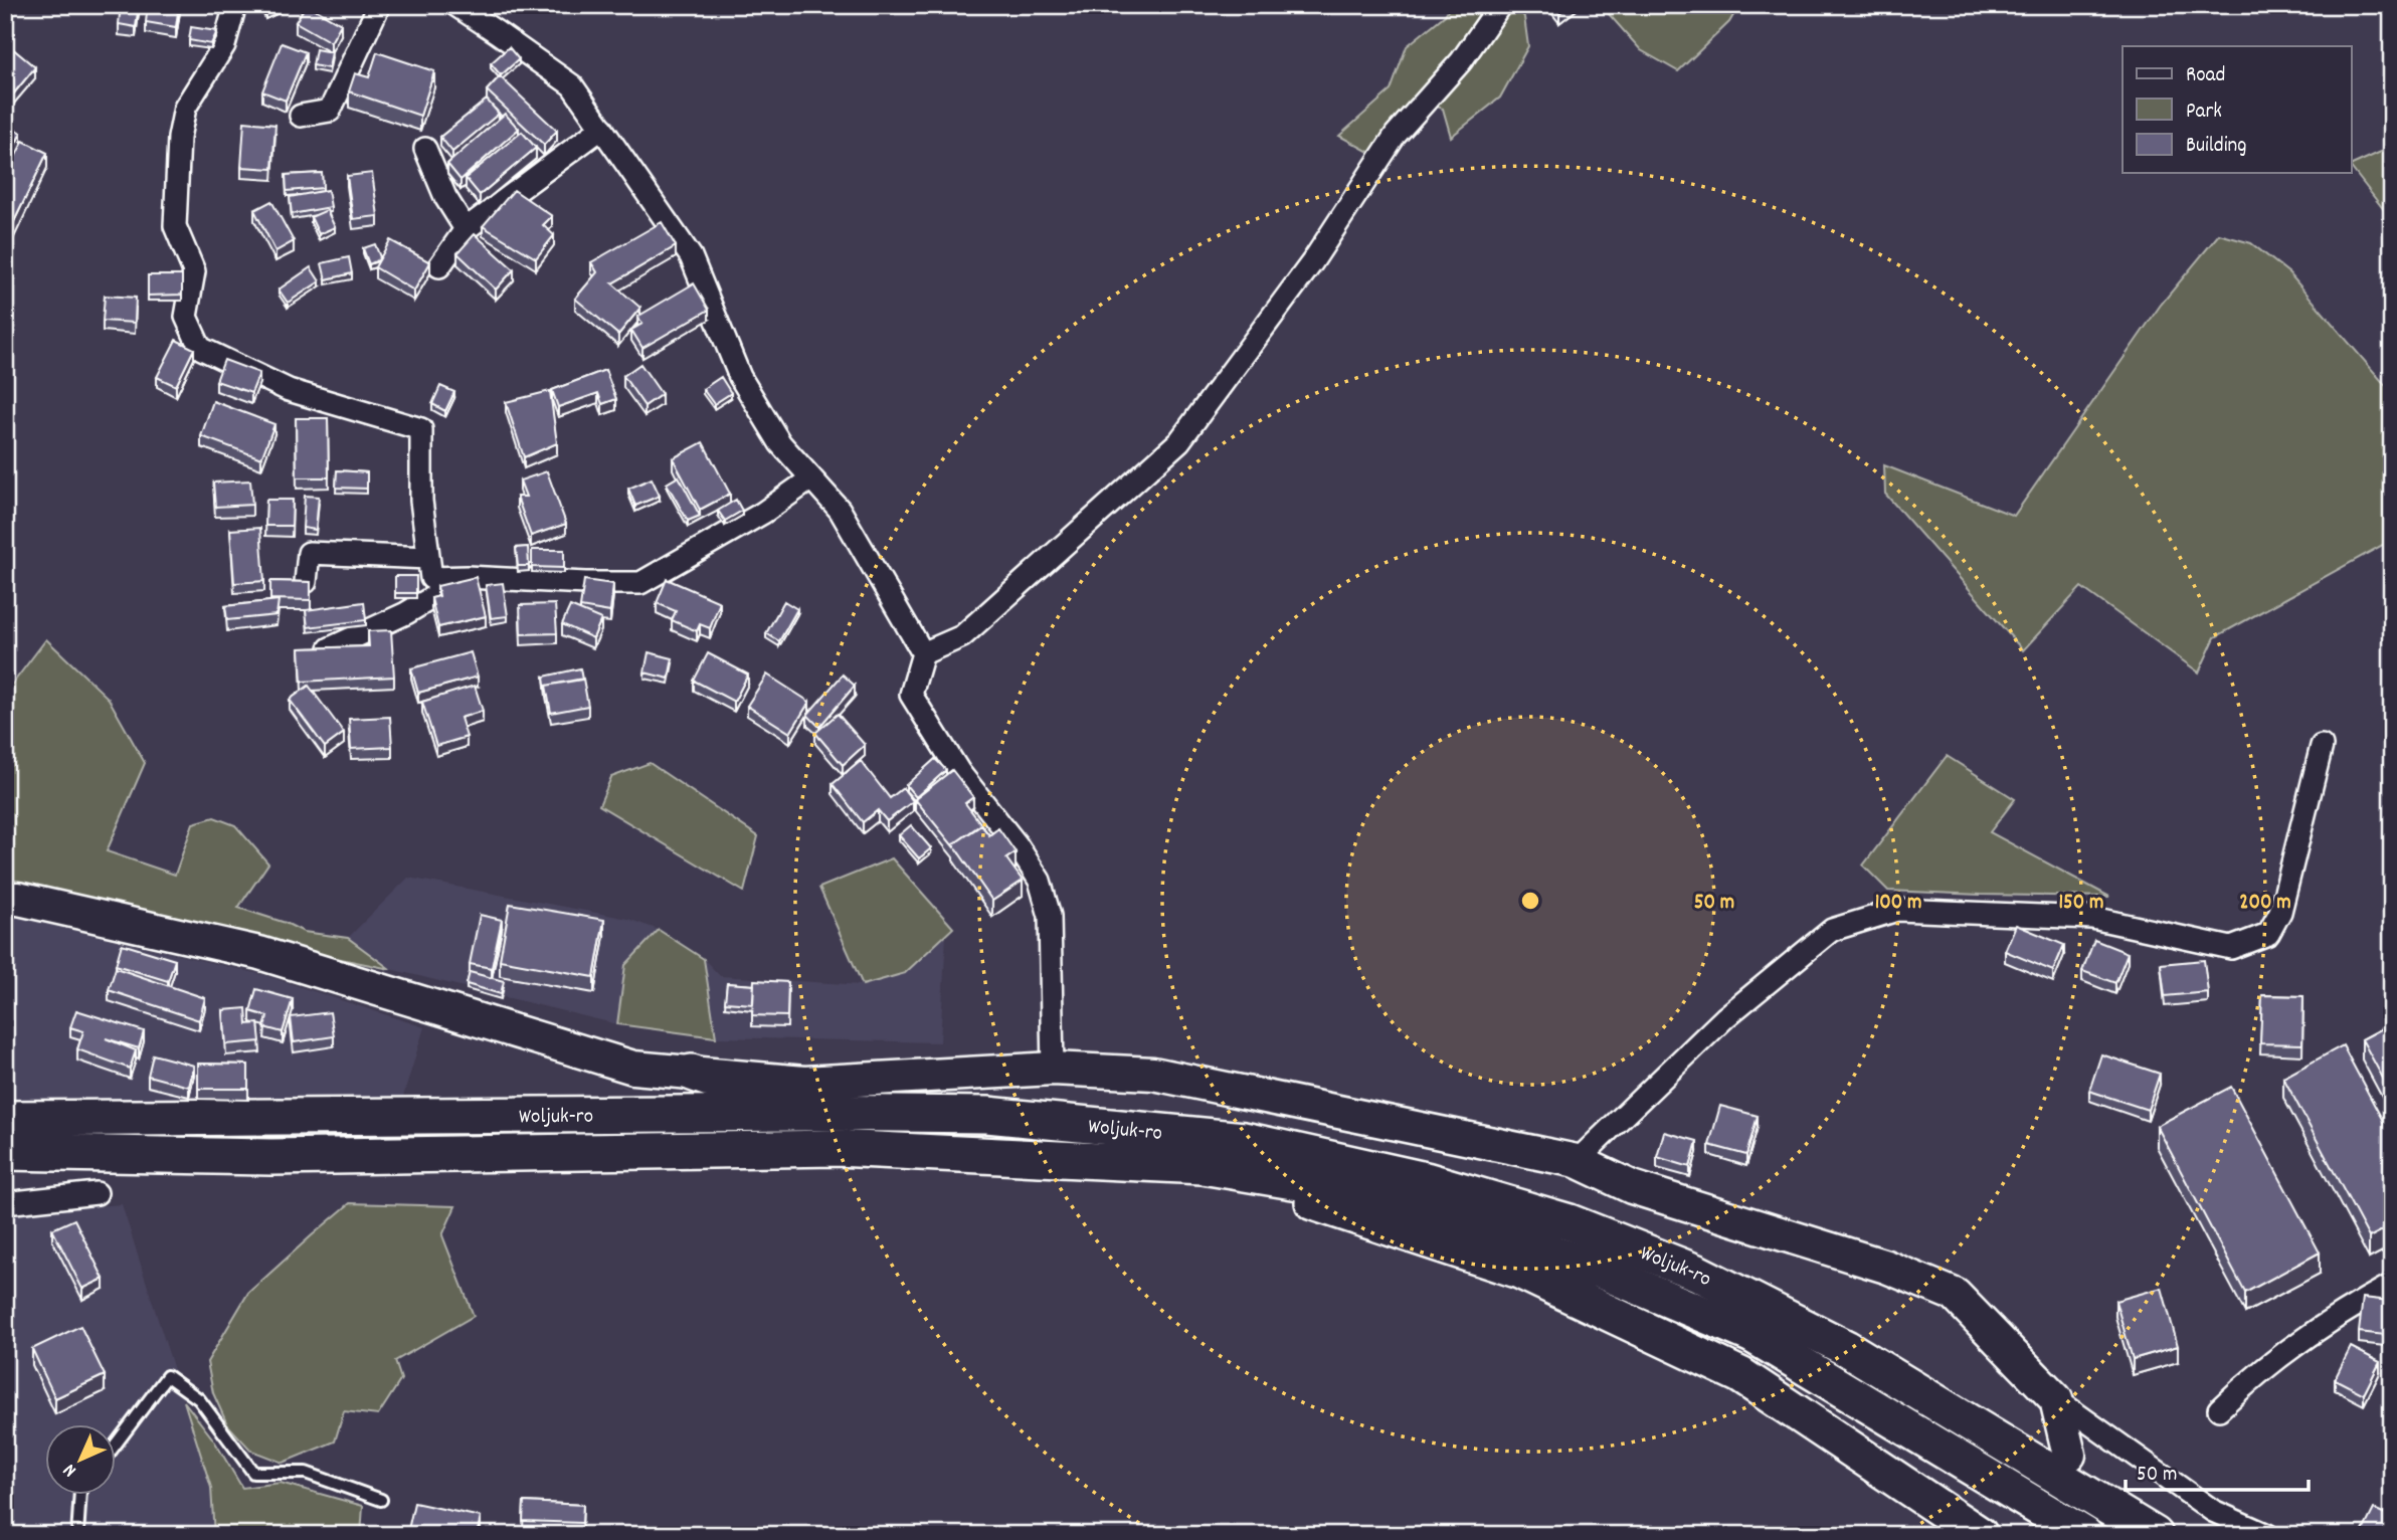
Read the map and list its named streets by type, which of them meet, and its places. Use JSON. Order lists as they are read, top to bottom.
{
  "streets": {
    "main road": ["Woljuk-ro"]
  },
  "legend": ["Road", "Park", "Building"],
  "scale_bar": "50 m",
  "north": "bottom left",
  "rings": [
    "50 m",
    "100 m",
    "150 m",
    "200 m"
  ]
}
